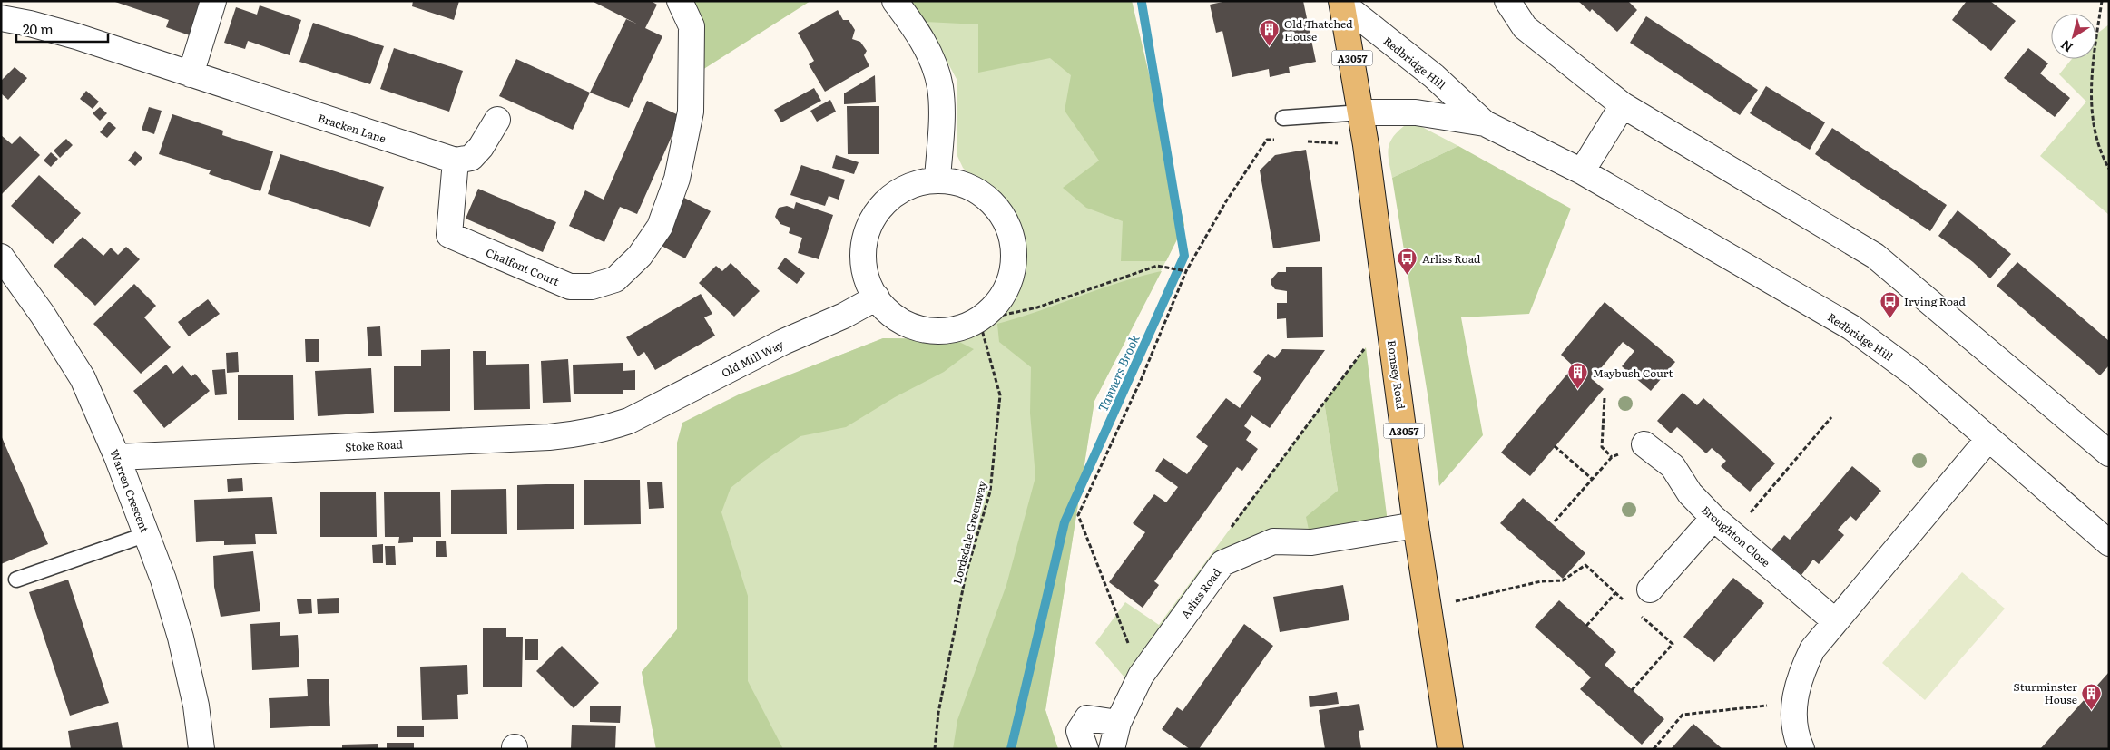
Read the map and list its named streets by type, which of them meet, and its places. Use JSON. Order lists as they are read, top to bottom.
{
  "streets": {
    "main road": ["A3057", "Romsey Road"],
    "street": [
      "Redbridge Hill",
      "Bracken Lane",
      "Chalfont Court",
      "Old Mill Way",
      "Stoke Road",
      "Warren Crescent",
      "Broughton Close",
      "Arliss Road"
    ],
    "path": ["Lordsdale Greenway"]
  },
  "crossings": [
    ["Redbridge Hill", "Romsey Road"],
    ["Bracken Lane", "Chalfont Court"],
    ["Old Mill Way", "Stoke Road"],
    ["Old Mill Way", "Lordsdale Greenway"],
    ["Romsey Road", "Arliss Road"],
    ["Stoke Road", "Warren Crescent"]
  ],
  "water": ["Tanners Brook"],
  "places": {
    "building": ["Old Thatched House", "Maybush Court", "Sturminster House"],
    "bus stop": ["Arliss Road", "Irving Road"]
  },
  "scale_bar": "20 m",
  "north": "bottom left"
}
